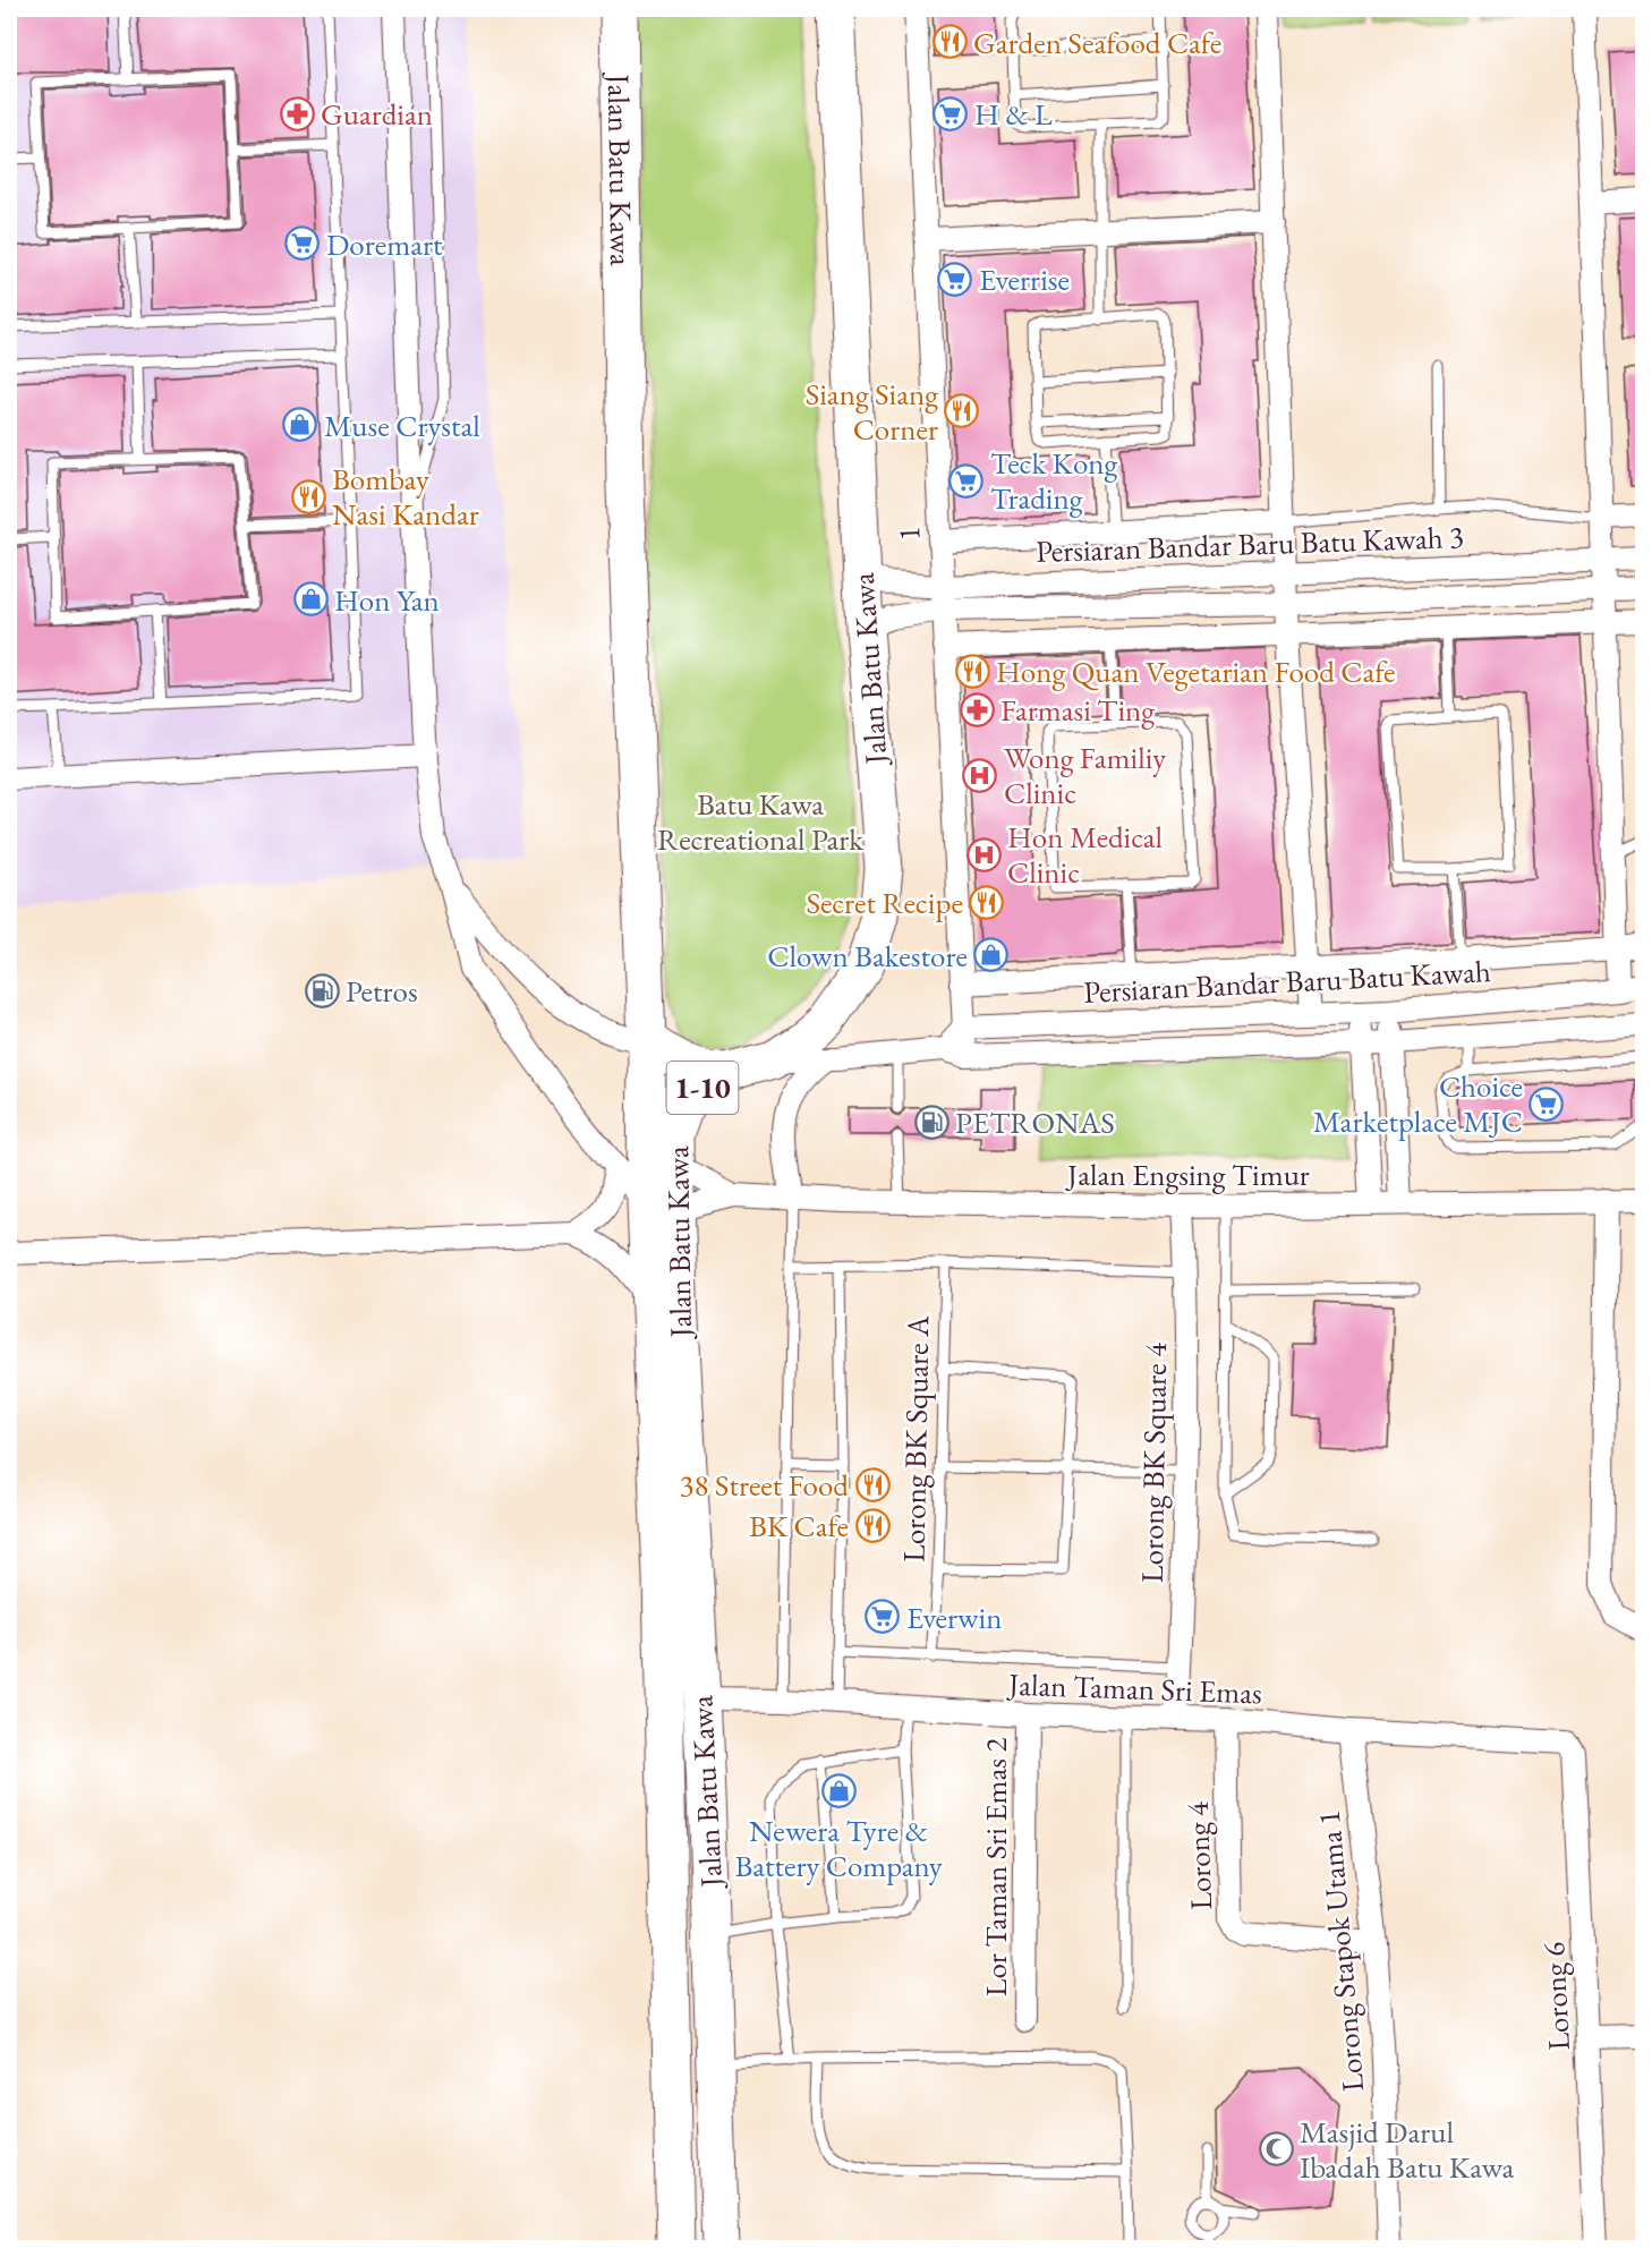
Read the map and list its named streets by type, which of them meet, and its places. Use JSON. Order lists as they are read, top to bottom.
{
  "streets": {
    "highway": ["Jalan Batu Kawa", "1-10"],
    "street": [
      "1",
      "Persiaran Bandar Baru Batu Kawah 3",
      "Persiaran Bandar Baru Batu Kawah",
      "Jalan Engsing Timur",
      "Lorong BK Square 4",
      "Jalan Taman Sri Emas",
      "Lorong 4",
      "Lor Taman Sri Emas 2",
      "Lorong Stapok Utama 1",
      "Lorong 6"
    ],
    "lane": ["Lorong BK Square A"]
  },
  "crossings": [
    ["Jalan Batu Kawa", "Persiaran Bandar Baru Batu Kawah 3"],
    ["Jalan Batu Kawa", "Persiaran Bandar Baru Batu Kawah"],
    ["Jalan Batu Kawa", "Jalan Engsing Timur"],
    ["Jalan Batu Kawa", "Jalan Taman Sri Emas"],
    ["1", "Persiaran Bandar Baru Batu Kawah 3"],
    ["1", "Persiaran Bandar Baru Batu Kawah"],
    ["Jalan Engsing Timur", "Lorong BK Square 4"],
    ["Lorong BK Square 4", "Jalan Taman Sri Emas"],
    ["Jalan Taman Sri Emas", "Lorong 4"],
    ["Jalan Taman Sri Emas", "Lor Taman Sri Emas 2"],
    ["Jalan Taman Sri Emas", "Lorong Stapok Utama 1"],
    ["Jalan Taman Sri Emas", "Lorong 6"],
    ["Lorong 4", "Lorong Stapok Utama 1"]
  ],
  "parks": ["Batu Kawa Recreational Park"],
  "places": {
    "restaurant": [
      "Garden Seafood Cafe",
      "Siang Siang Corner",
      "Bombay Nasi Kandar",
      "Hong Quan Vegetarian Food Cafe",
      "Secret Recipe",
      "38 Street Food",
      "BK Cafe"
    ],
    "pharmacy": ["Guardian", "Farmasi Ting"],
    "supermarket": [
      "H & L",
      "Doremart",
      "Everrise",
      "Teck Kong Trading",
      "Choice Marketplace MJC",
      "Everwin"
    ],
    "shop": [
      "Muse Crystal",
      "Hon Yan",
      "Clown Bakestore",
      "Newera Tyre & Battery Company"
    ],
    "hospital": ["Wong Familiy Clinic", "Hon Medical Clinic"],
    "fuel station": ["Petros", "PETRONAS"],
    "mosque": ["Masjid Darul Ibadah Batu Kawa"]
  }
}
